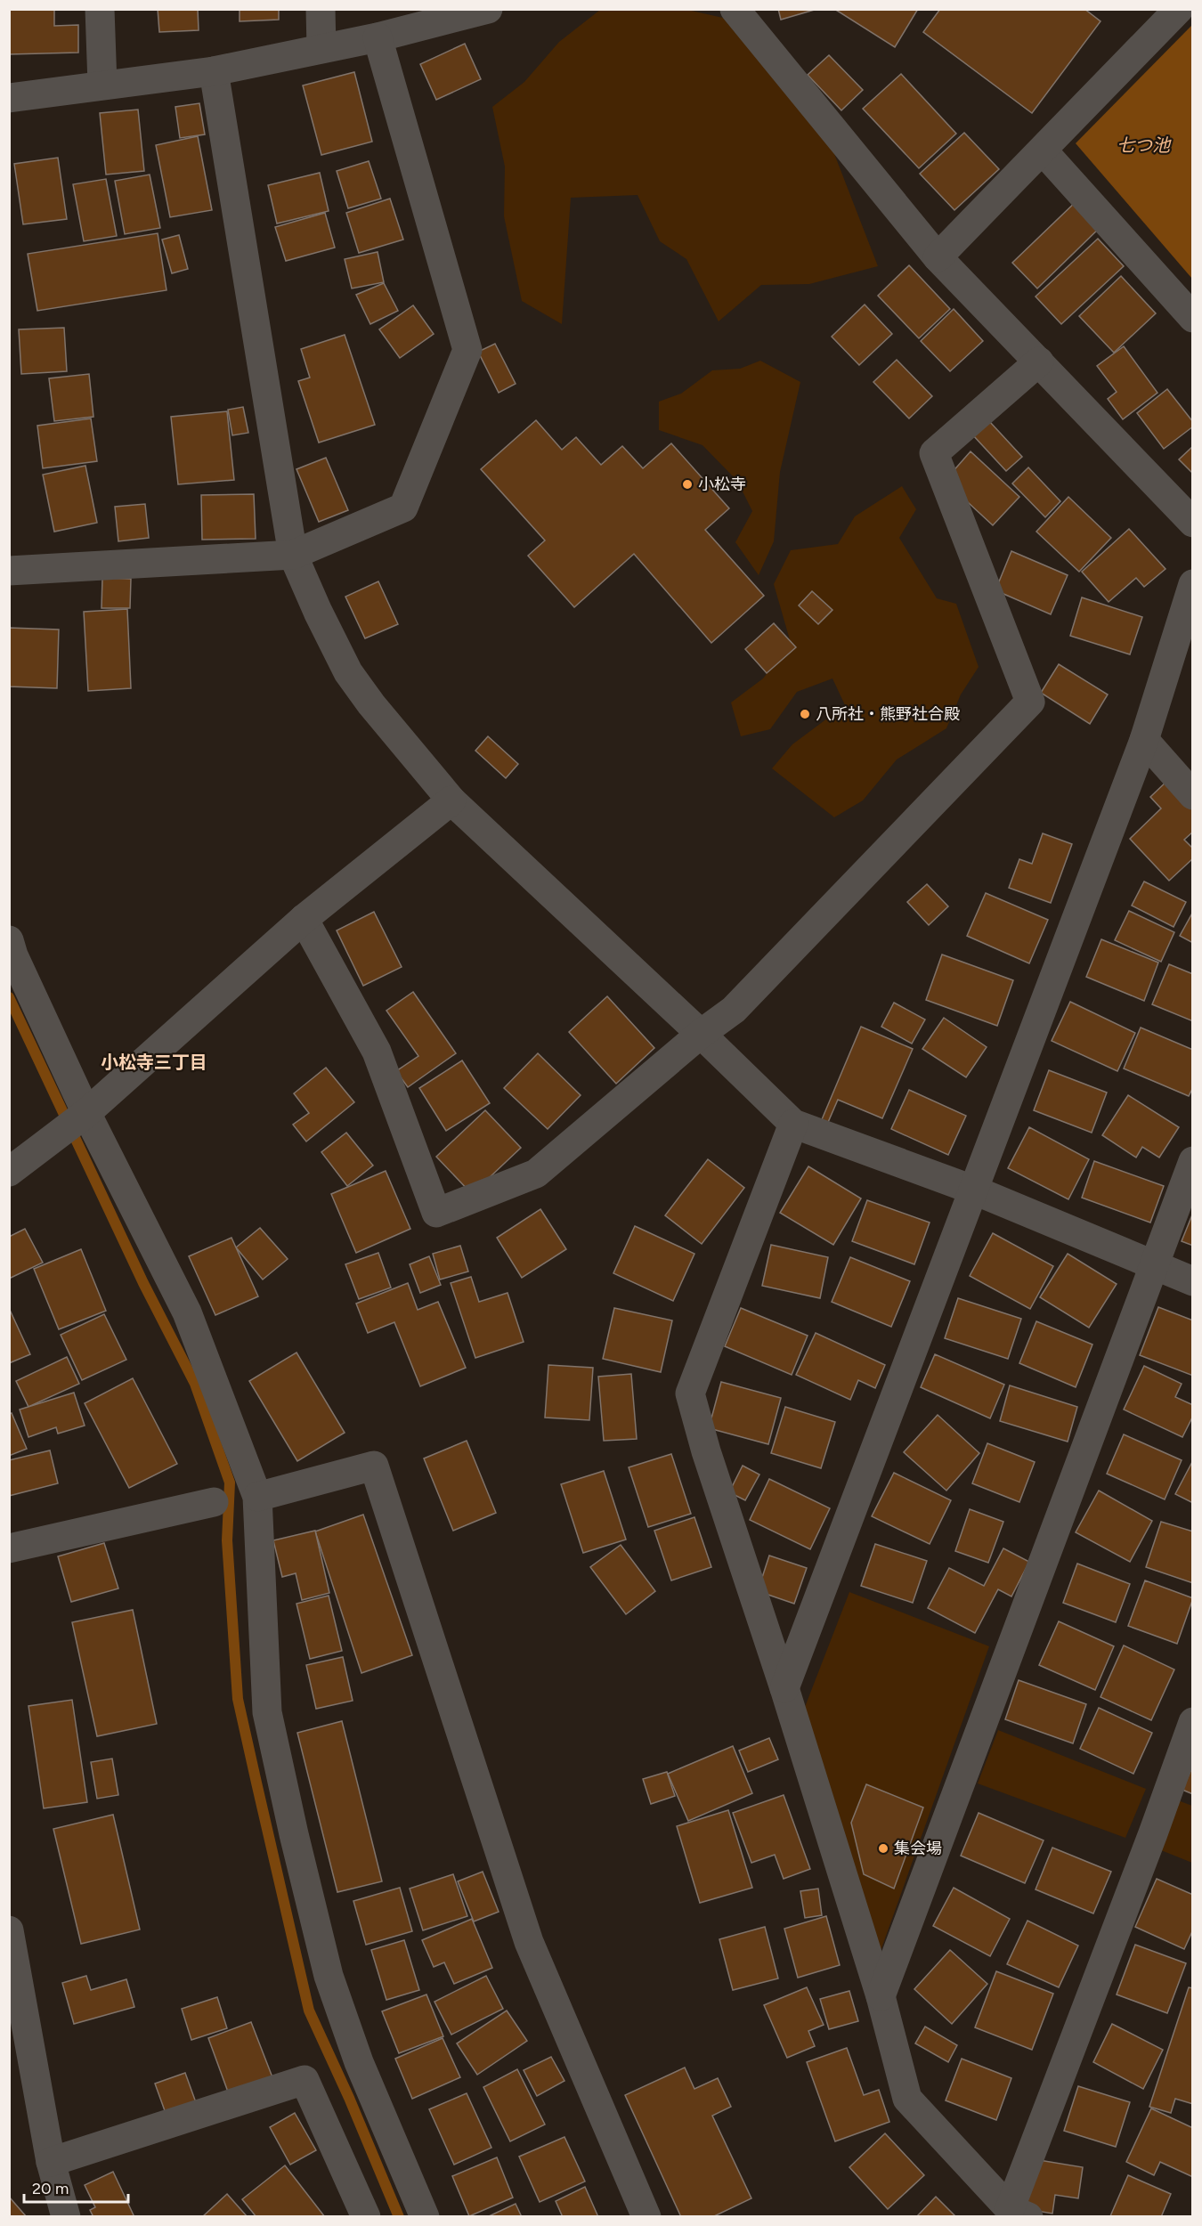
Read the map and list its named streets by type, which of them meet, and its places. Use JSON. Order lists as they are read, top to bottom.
{
  "districts": ["小松寺三丁目"],
  "water": ["七つ池"],
  "places": ["小松寺", "八所社・熊野社合殿", "集会場"],
  "scale_bar": "20 m"
}
